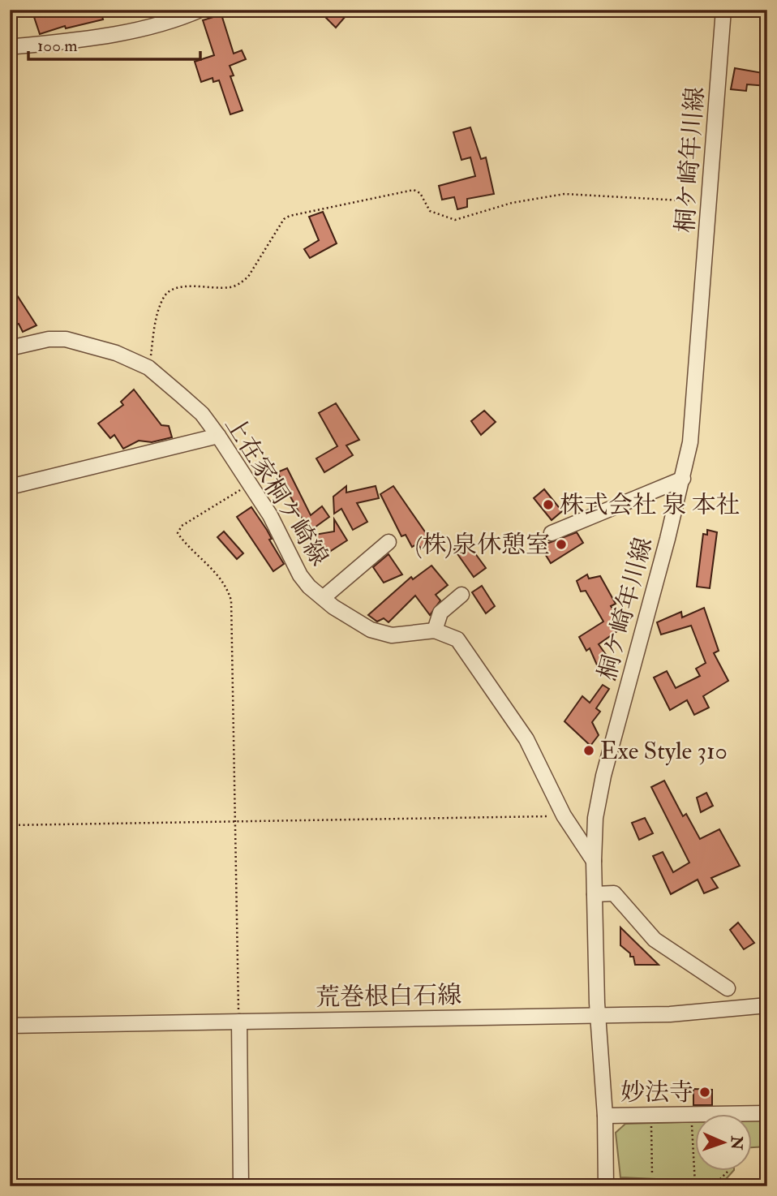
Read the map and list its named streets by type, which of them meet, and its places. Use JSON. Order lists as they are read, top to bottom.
{
  "streets": {
    "street": ["桐ケ崎年川線", "上在家桐ケ崎線", "荒巻根白石線"]
  },
  "crossings": [
    ["桐ケ崎年川線", "荒巻根白石線"]
  ],
  "places": [
    "株式会社 泉 本社",
    "(株)泉休憩室",
    "Exe Style 310",
    "妙法寺"
  ],
  "scale_bar": "100 m",
  "north": "right"
}
